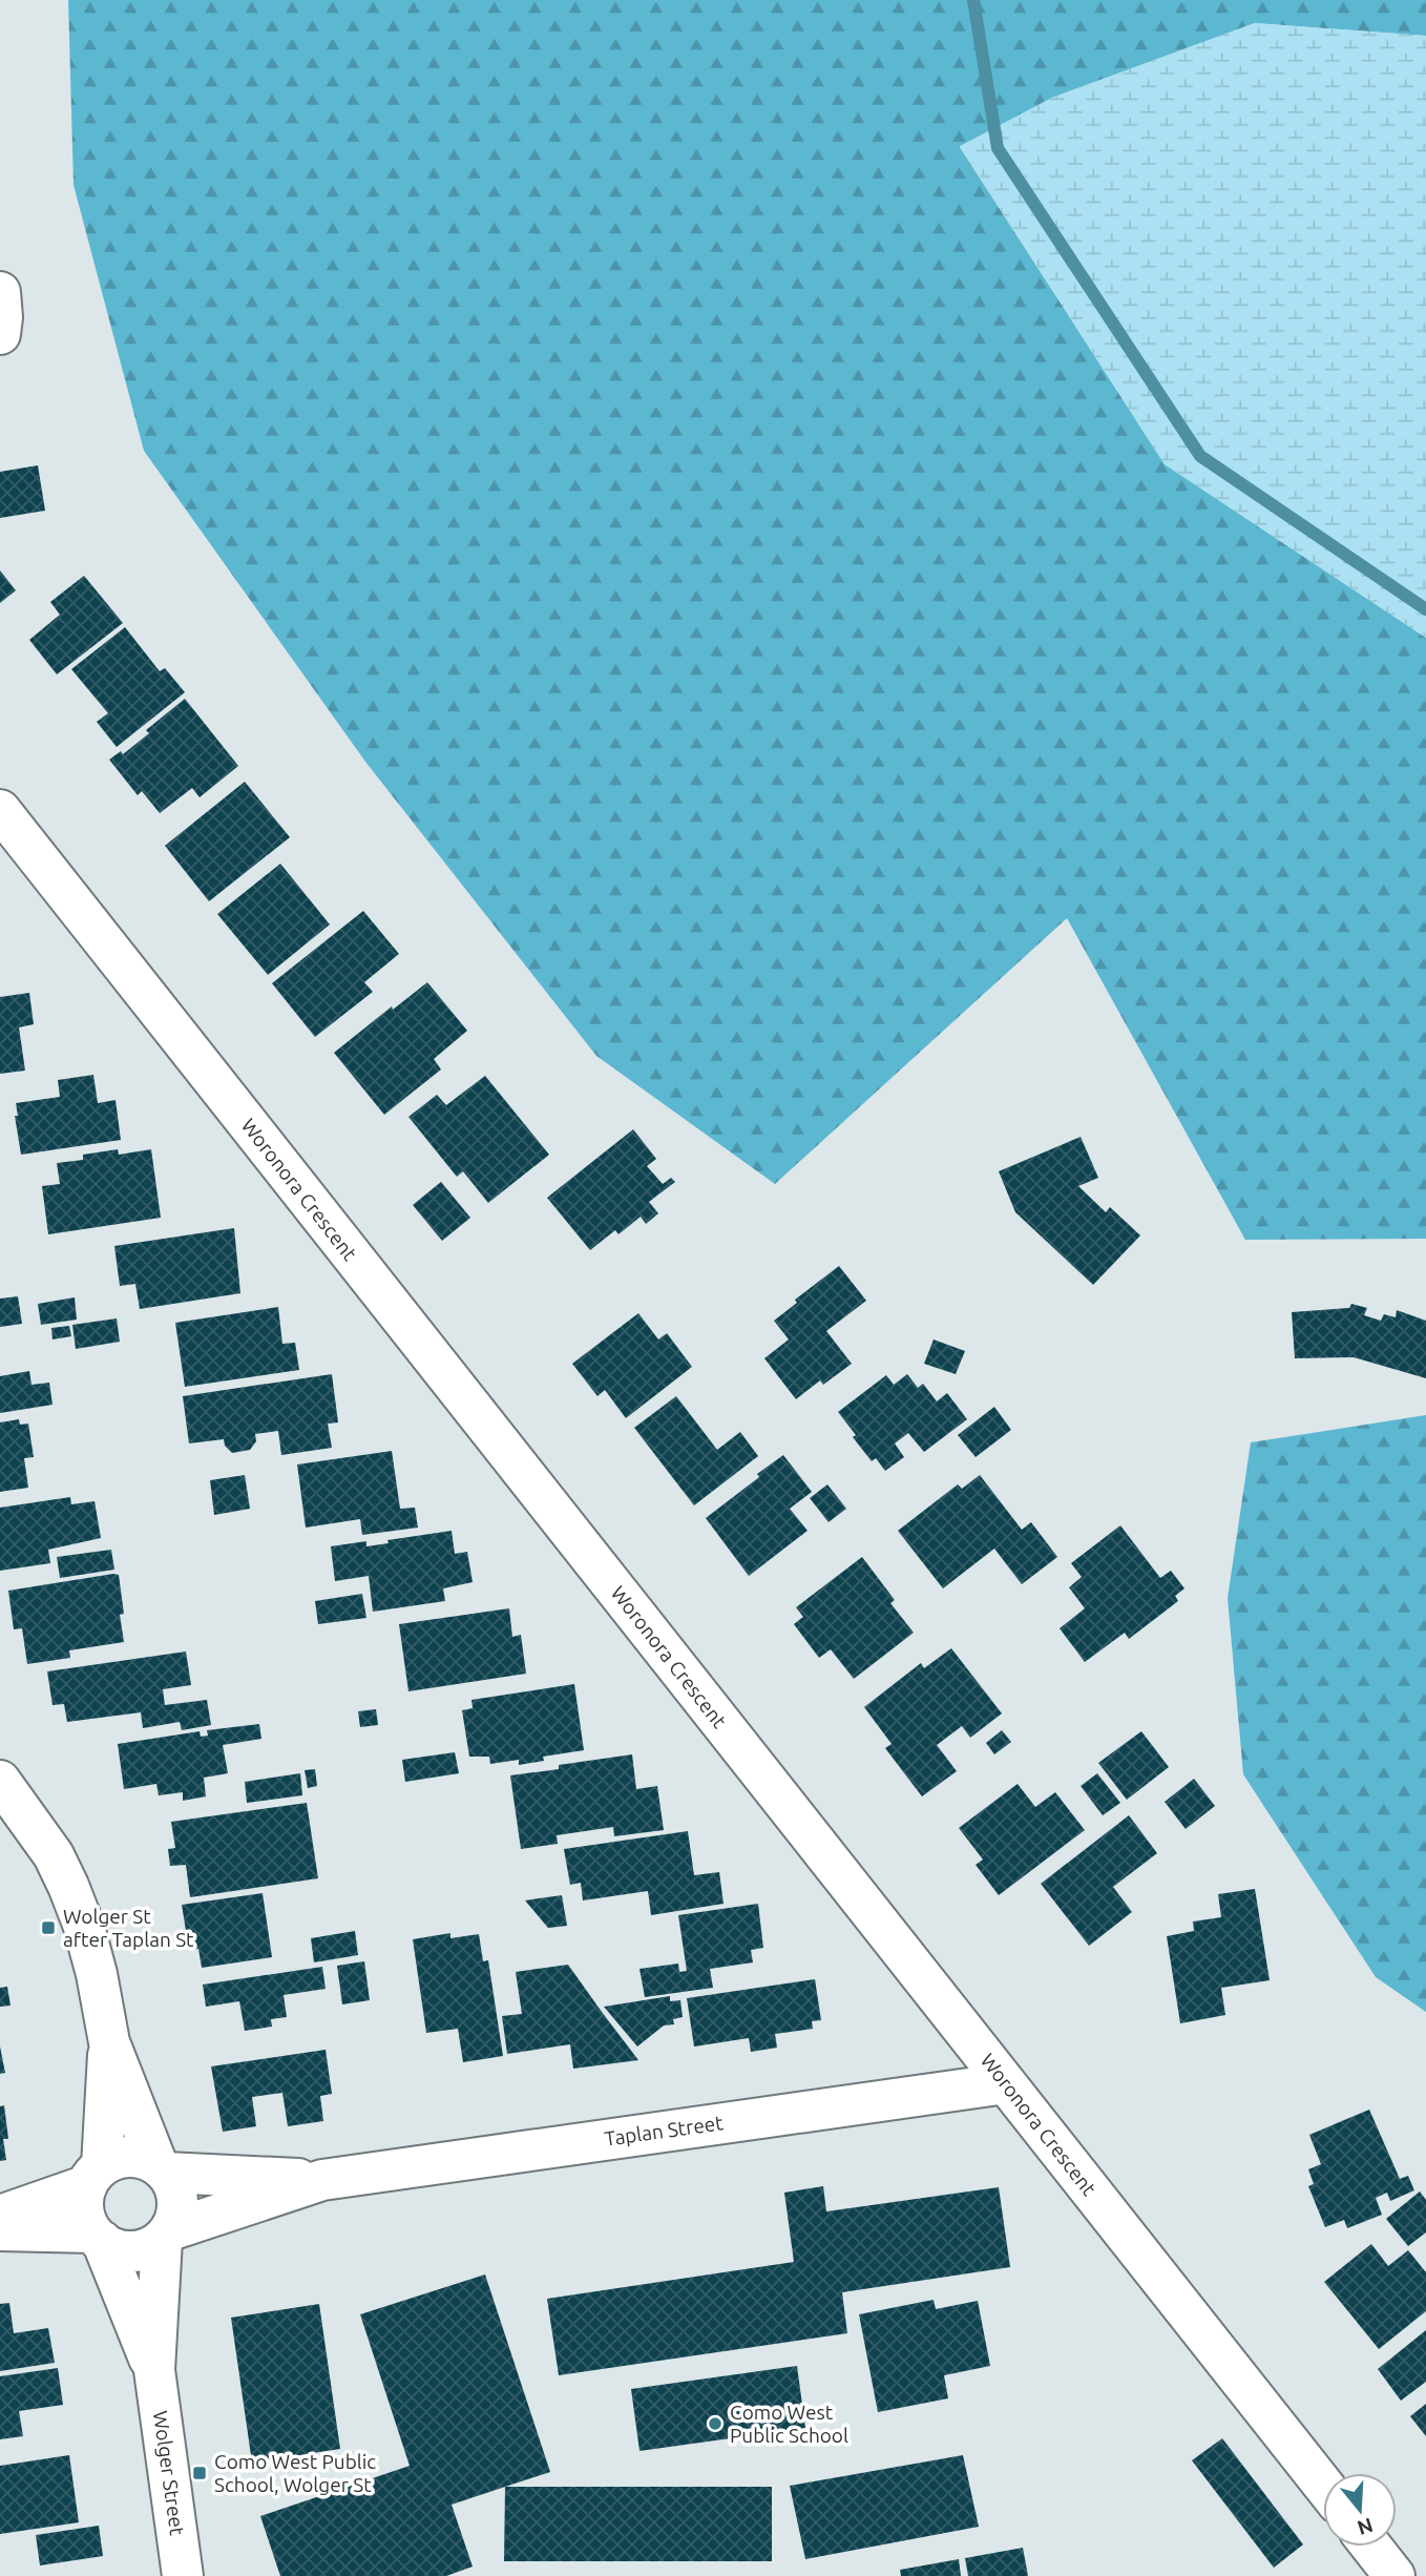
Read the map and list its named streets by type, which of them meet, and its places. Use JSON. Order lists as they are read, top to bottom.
{
  "streets": {
    "street": ["Woronora Crescent", "Taplan Street", "Wolger Street"]
  },
  "crossings": [
    ["Woronora Crescent", "Taplan Street"],
    ["Taplan Street", "Wolger Street"]
  ],
  "places": {
    "transit": ["Wolger St after Taplan St", "Como West Public School, Wolger St"],
    "other": ["Como West Public School"]
  },
  "north": "bottom"
}
